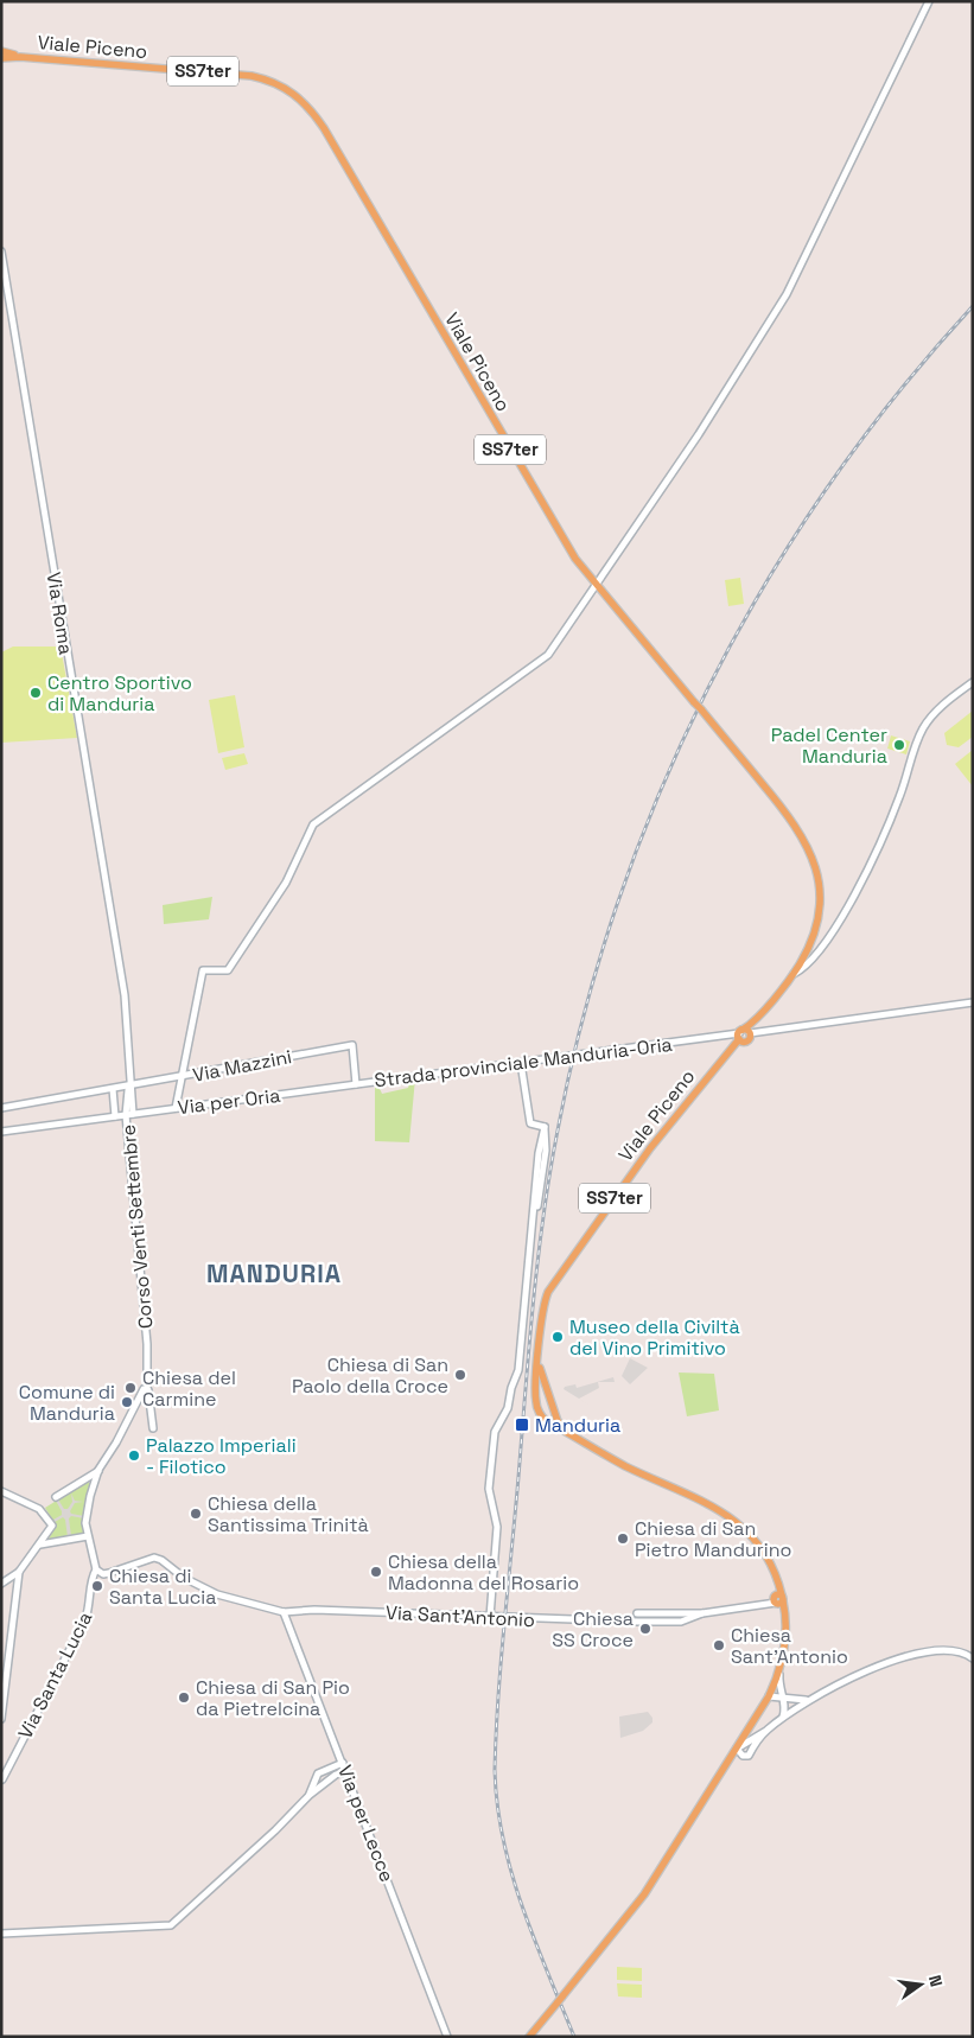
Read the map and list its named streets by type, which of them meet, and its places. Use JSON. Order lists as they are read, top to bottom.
{
  "streets": {
    "main road": ["Viale Piceno", "SS7ter"],
    "street": [
      "Via Roma",
      "Strada provinciale Manduria-Oria",
      "Via Mazzini",
      "Via per Oria",
      "Corso Venti Settembre",
      "Via Sant'Antonio",
      "Via Santa Lucia",
      "Via per Lecce"
    ]
  },
  "crossings": [
    ["Viale Piceno", "SS7ter"],
    ["Viale Piceno", "Strada provinciale Manduria-Oria"],
    ["Via Roma", "Via Mazzini"],
    ["Via Roma", "Via per Oria"],
    ["Via Roma", "Corso Venti Settembre"],
    ["Strada provinciale Manduria-Oria", "Via Mazzini"],
    ["Strada provinciale Manduria-Oria", "Via per Oria"],
    ["Via per Oria", "Corso Venti Settembre"],
    ["Via Sant'Antonio", "Via Santa Lucia"],
    ["Via Sant'Antonio", "Via per Lecce"]
  ],
  "districts": ["MANDURIA"],
  "places": {
    "other": [
      "Centro Sportivo di Manduria",
      "Padel Center Manduria",
      "Museo della Civiltà del Vino Primitivo",
      "Chiesa di San Paolo della Croce",
      "Chiesa del Carmine",
      "Comune di Manduria",
      "Palazzo Imperiali - Filotico",
      "Chiesa della Santissima Trinità",
      "Chiesa di San Pietro Mandurino",
      "Chiesa della Madonna del Rosario",
      "Chiesa di Santa Lucia",
      "Chiesa SS Croce",
      "Chiesa Sant'Antonio",
      "Chiesa di San Pio da Pietrelcina"
    ],
    "transit": ["Manduria"]
  },
  "north": "right"
}
